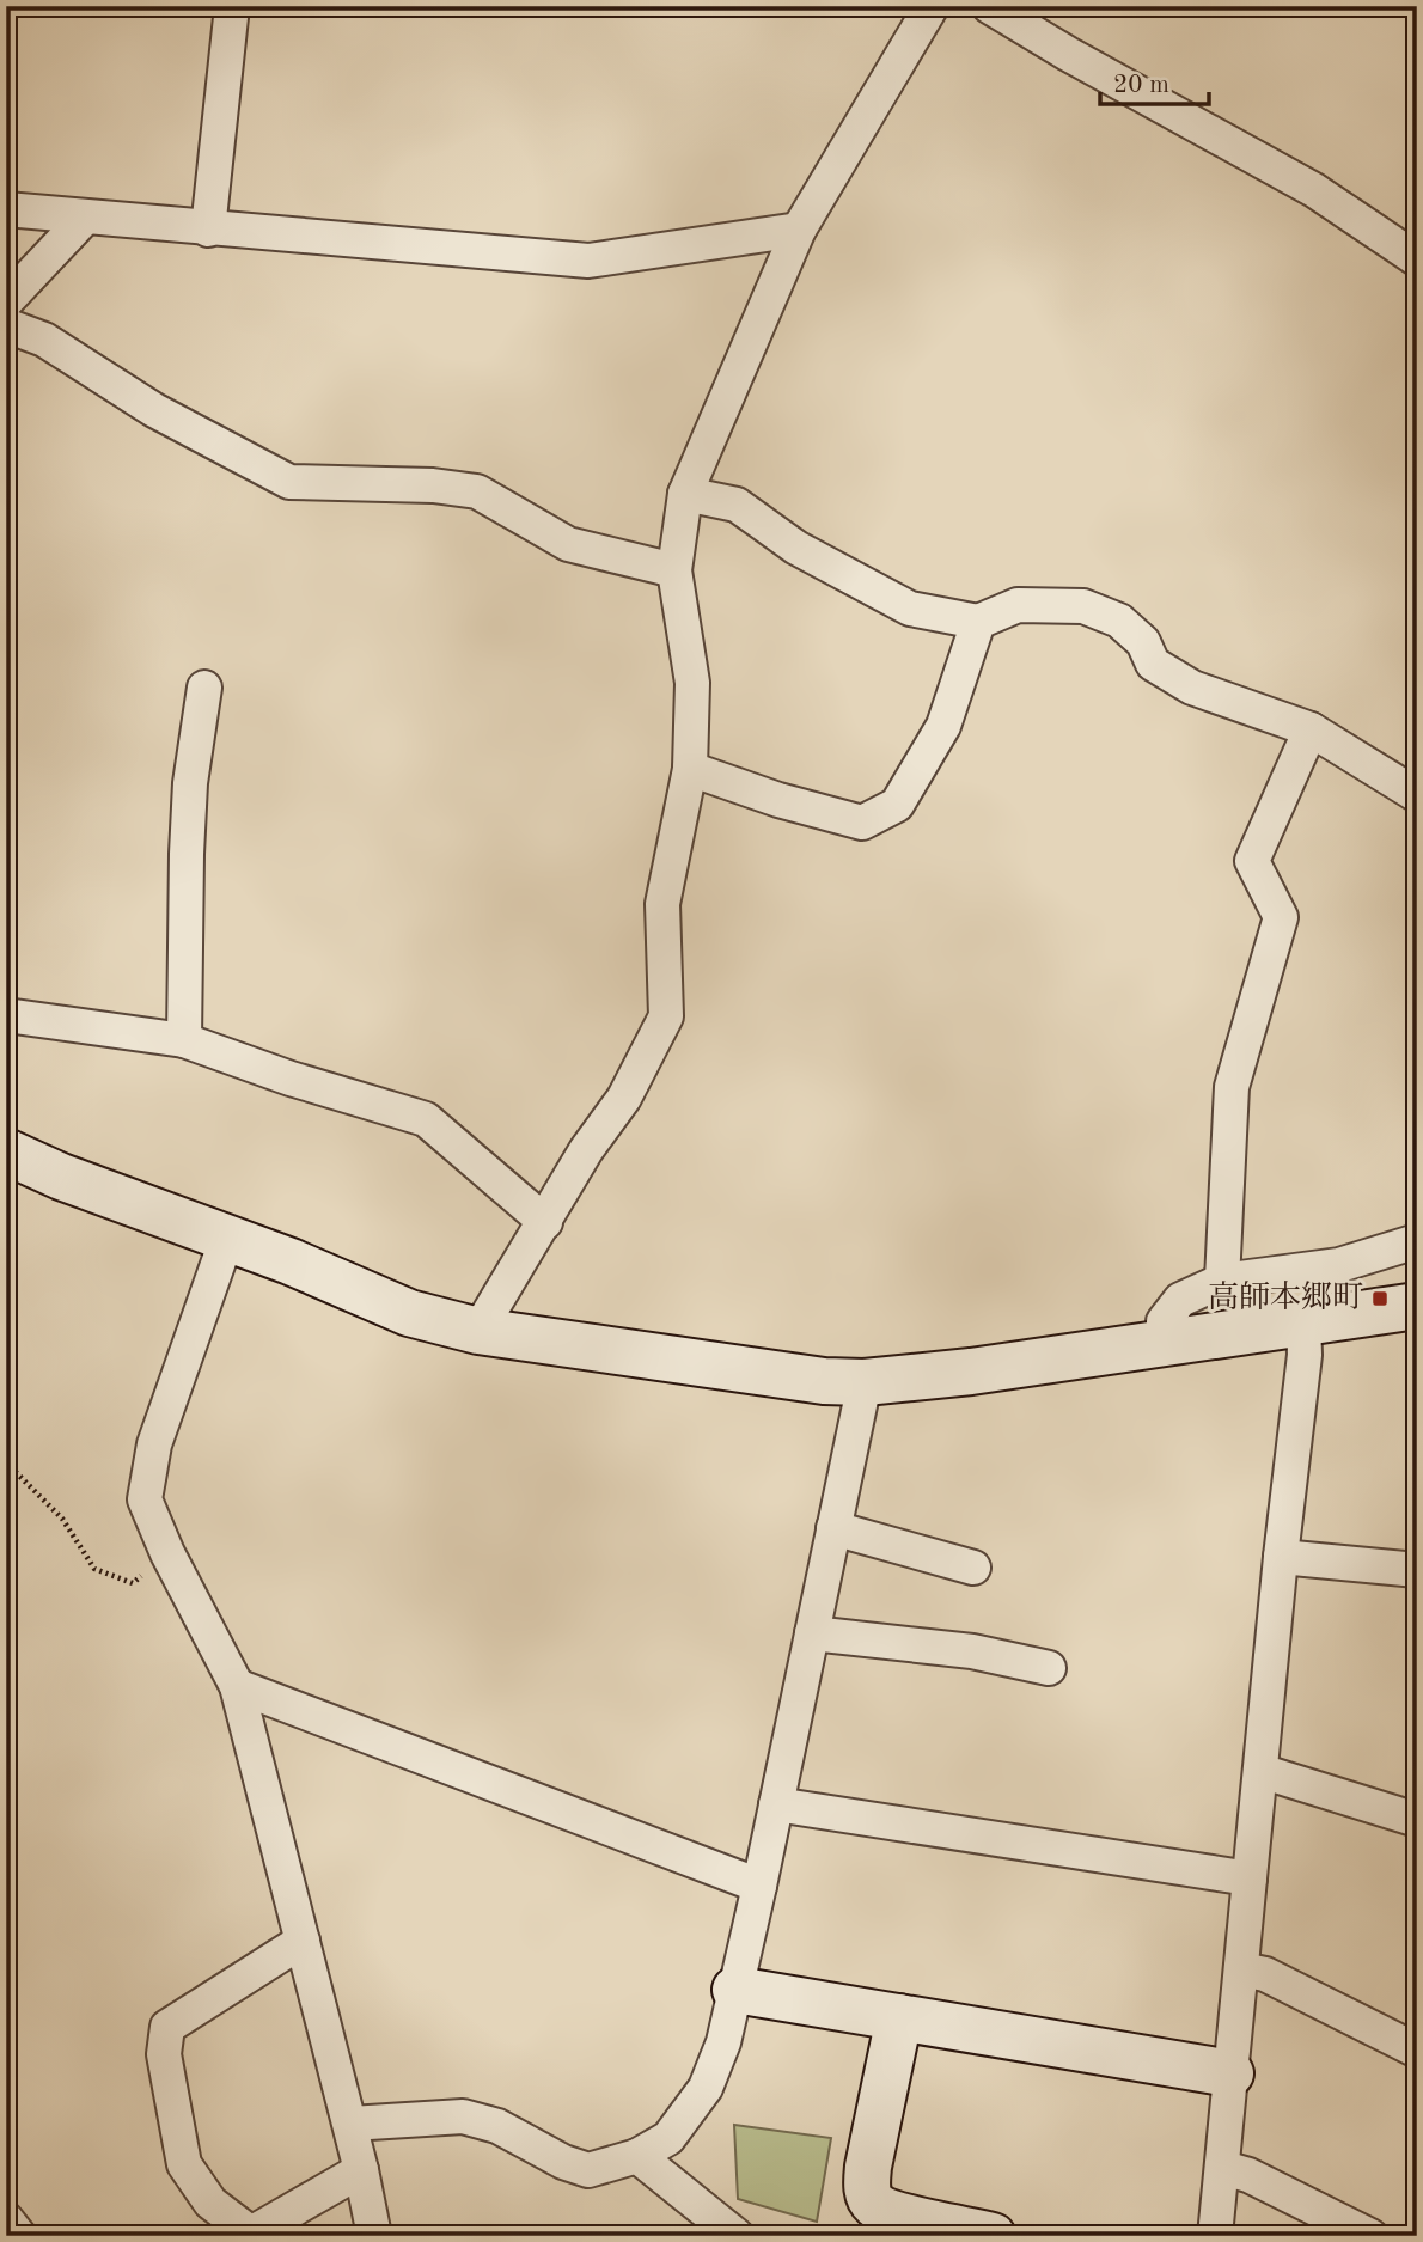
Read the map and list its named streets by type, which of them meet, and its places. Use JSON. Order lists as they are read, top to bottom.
{
  "places": {
    "transit": ["高師本郷町"]
  },
  "scale_bar": "20 m"
}
